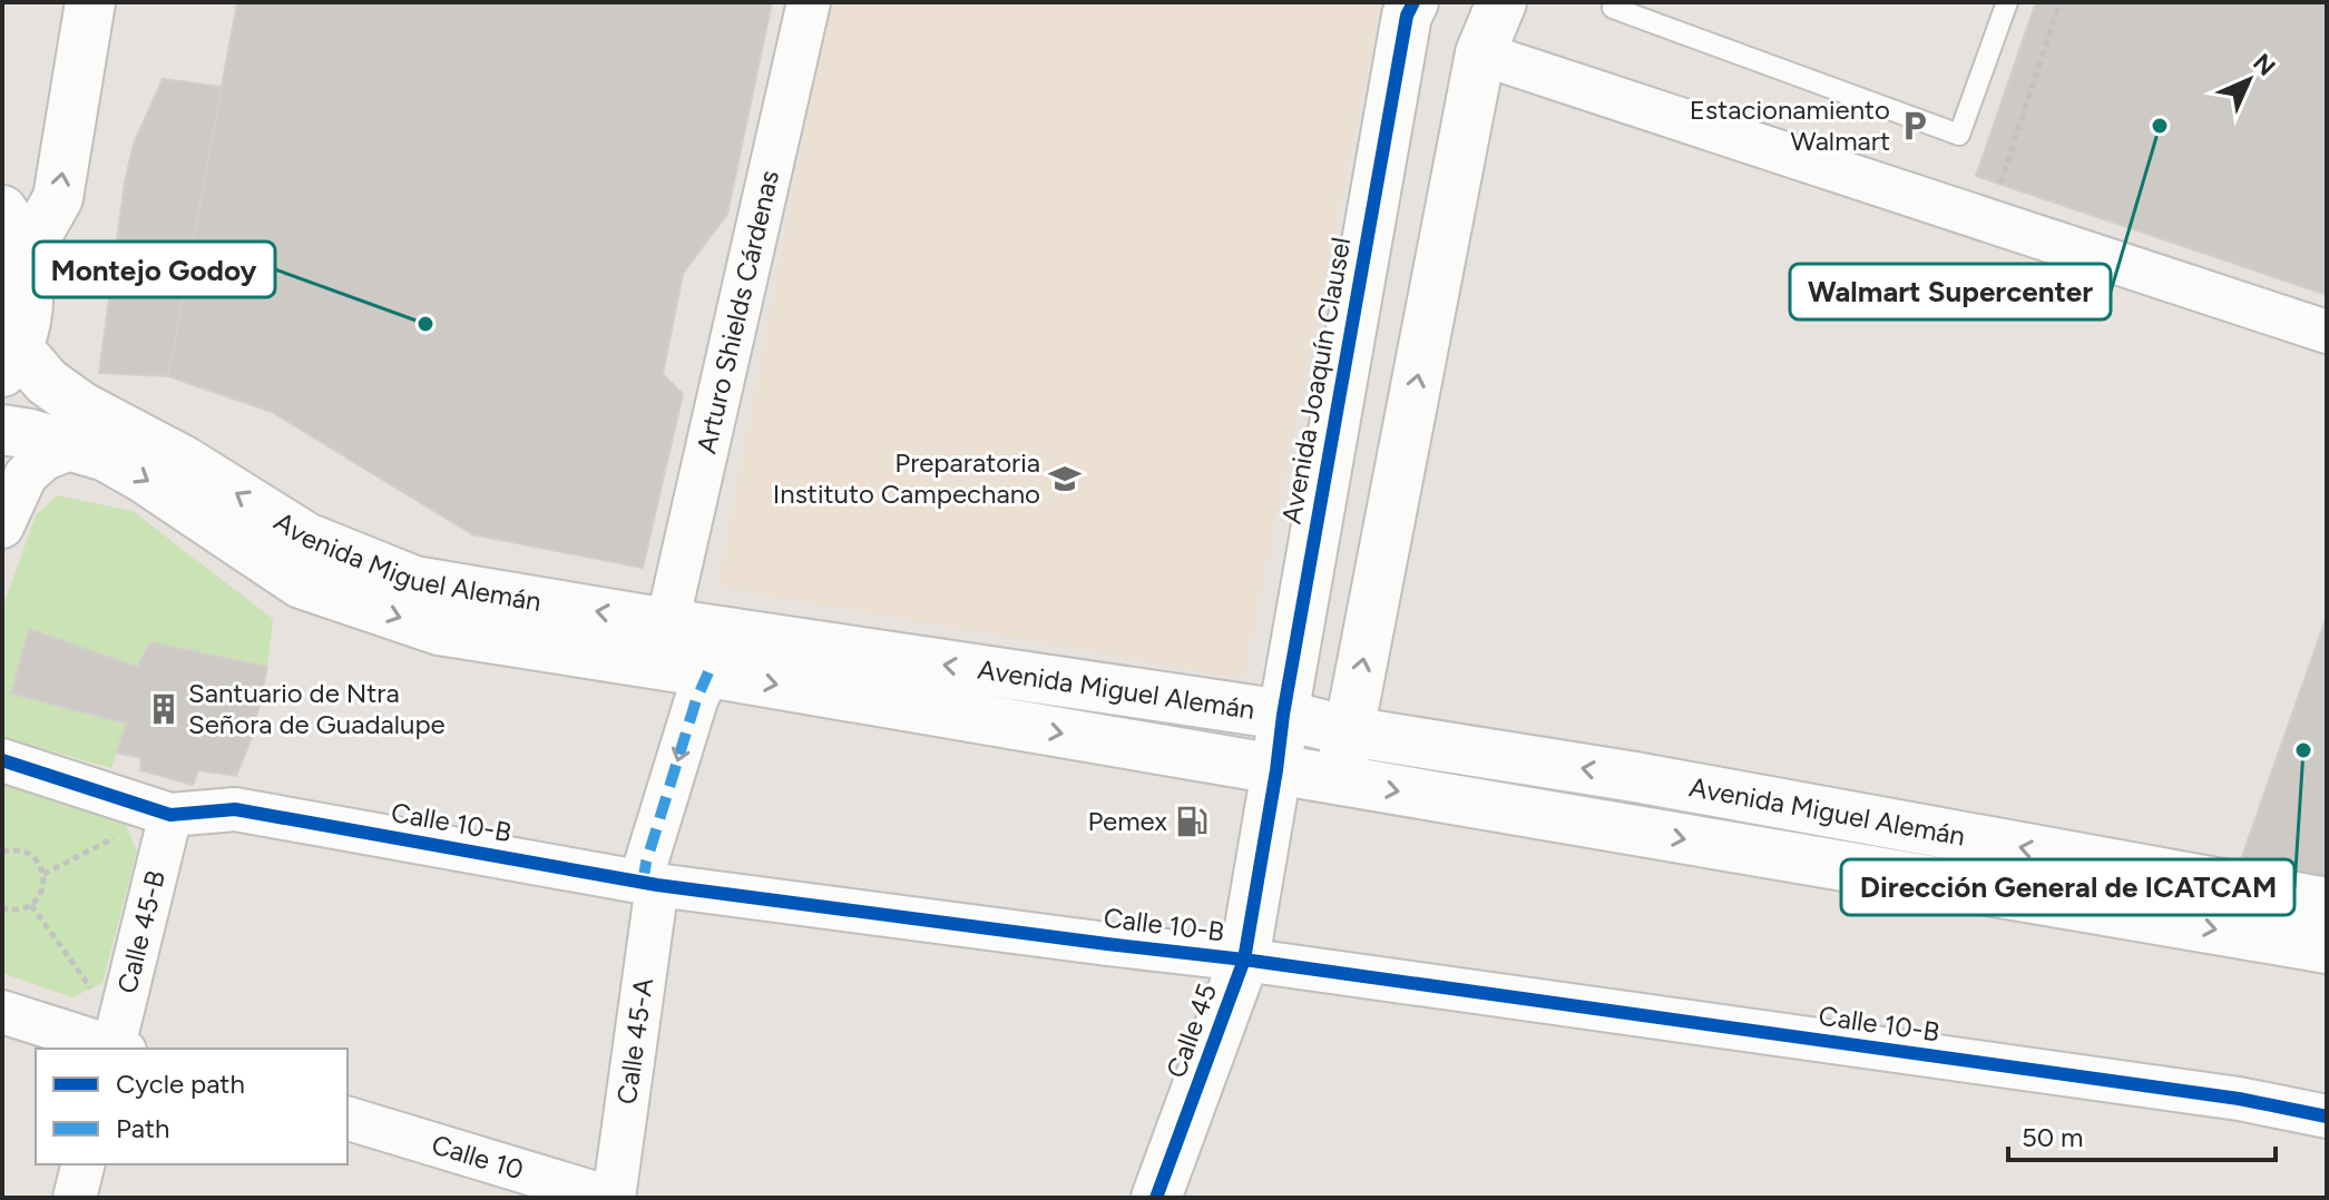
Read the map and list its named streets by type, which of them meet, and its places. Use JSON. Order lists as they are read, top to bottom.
{
  "streets": {
    "main road": ["Avenida Joaquín Clausel", "Avenida Miguel Alemán", "Calle 45"],
    "street": [
      "Arturo Shields Cárdenas",
      "Calle 10-B",
      "Calle 45-B",
      "Calle 45-A",
      "Calle 10"
    ]
  },
  "crossings": [
    ["Arturo Shields Cárdenas", "Avenida Miguel Alemán"],
    ["Arturo Shields Cárdenas", "Calle 10-B"],
    ["Arturo Shields Cárdenas", "Calle 45-A"],
    ["Avenida Joaquín Clausel", "Avenida Miguel Alemán"],
    ["Avenida Joaquín Clausel", "Calle 45"],
    ["Avenida Miguel Alemán", "Calle 45"],
    ["Calle 10-B", "Calle 45-B"],
    ["Calle 10-B", "Calle 45"],
    ["Calle 10-B", "Calle 45-A"],
    ["Calle 45-A", "Calle 10"]
  ],
  "places": {
    "parking": ["Estacionamiento Walmart"],
    "other": ["Walmart Supercenter", "Montejo Godoy", "Dirección General de ICATCAM"],
    "school or university": ["Preparatoria Instituto Campechano"],
    "building": ["Santuario de Ntra Señora de Guadalupe"],
    "fuel station": ["Pemex"]
  },
  "legend": ["Cycle path", "Path"],
  "scale_bar": "50 m",
  "north": "top right"
}
